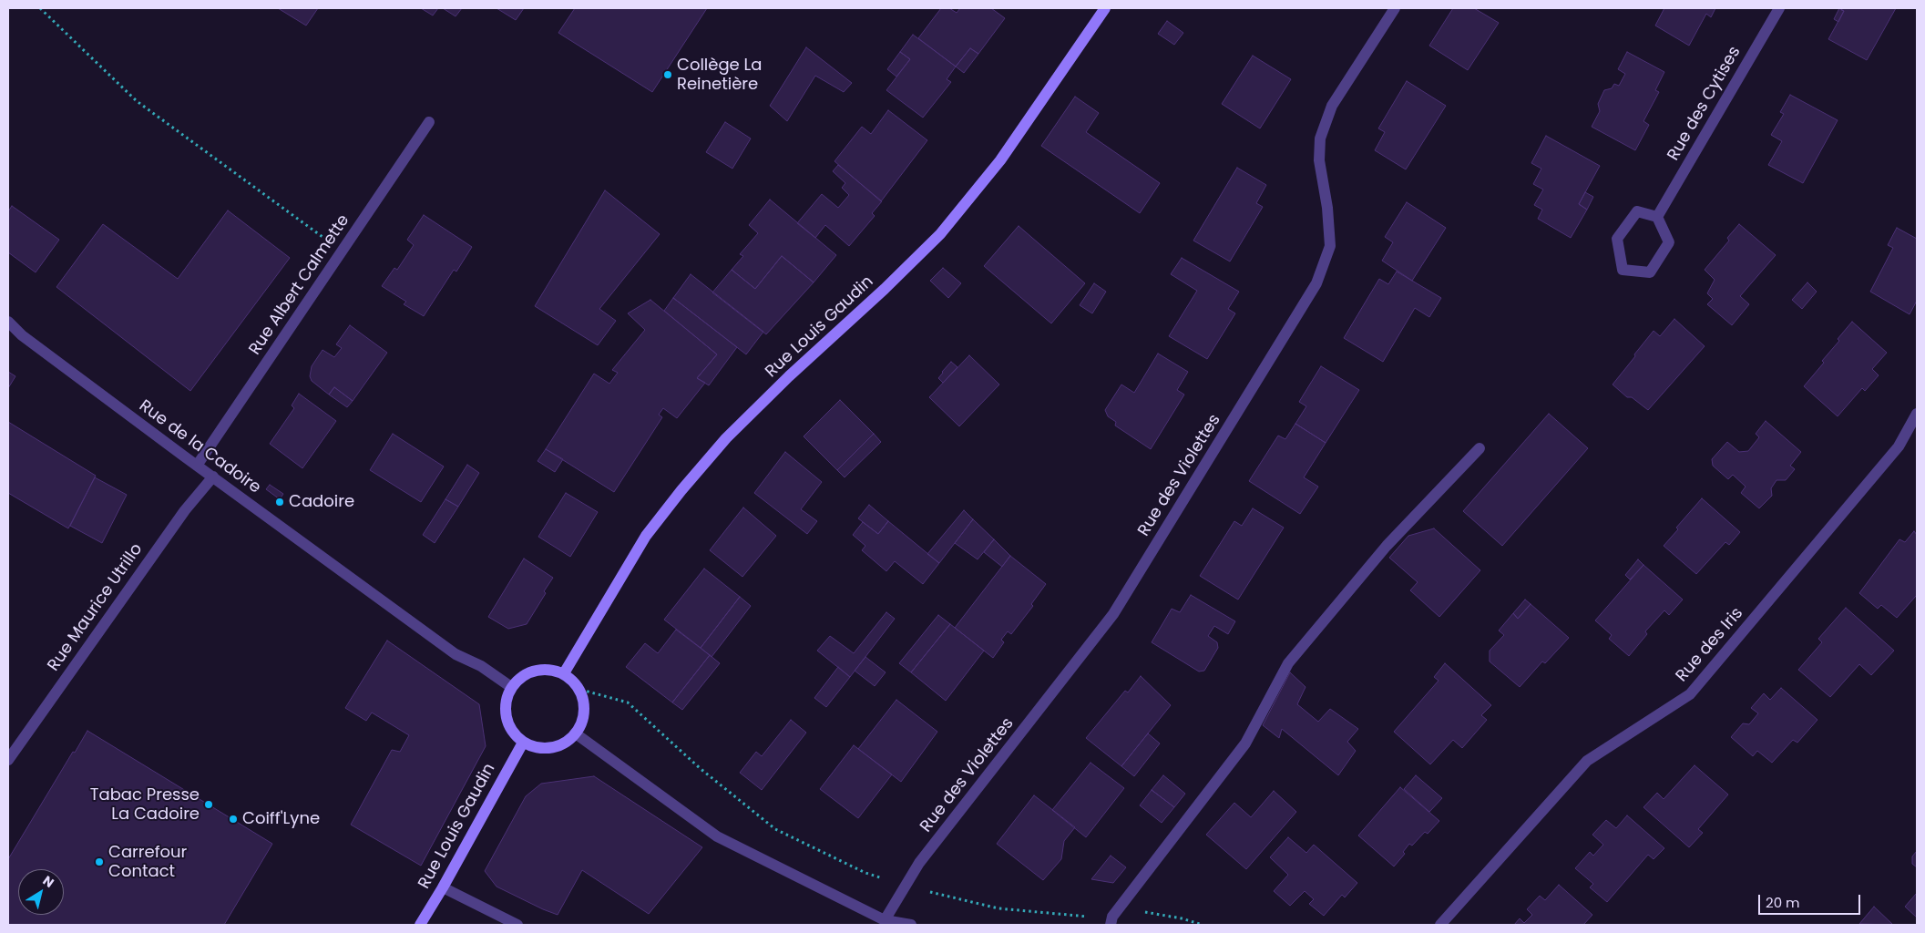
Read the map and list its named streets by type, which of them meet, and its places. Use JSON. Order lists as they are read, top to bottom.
{
  "streets": {
    "street": [
      "Rue des Cytises",
      "Rue Albert Calmette",
      "Rue Louis Gaudin",
      "Rue de la Cadoire",
      "Rue des Violettes",
      "Rue Maurice Utrillo",
      "Rue des Iris"
    ]
  },
  "crossings": [
    ["Rue Albert Calmette", "Rue de la Cadoire"],
    ["Rue Louis Gaudin", "Rue de la Cadoire"],
    ["Rue de la Cadoire", "Rue Maurice Utrillo"]
  ],
  "places": [
    "Collège La Reinetière",
    "Cadoire",
    "Tabac Presse La Cadoire",
    "Coiff'Lyne",
    "Carrefour Contact"
  ],
  "scale_bar": "20 m",
  "north": "top right"
}
